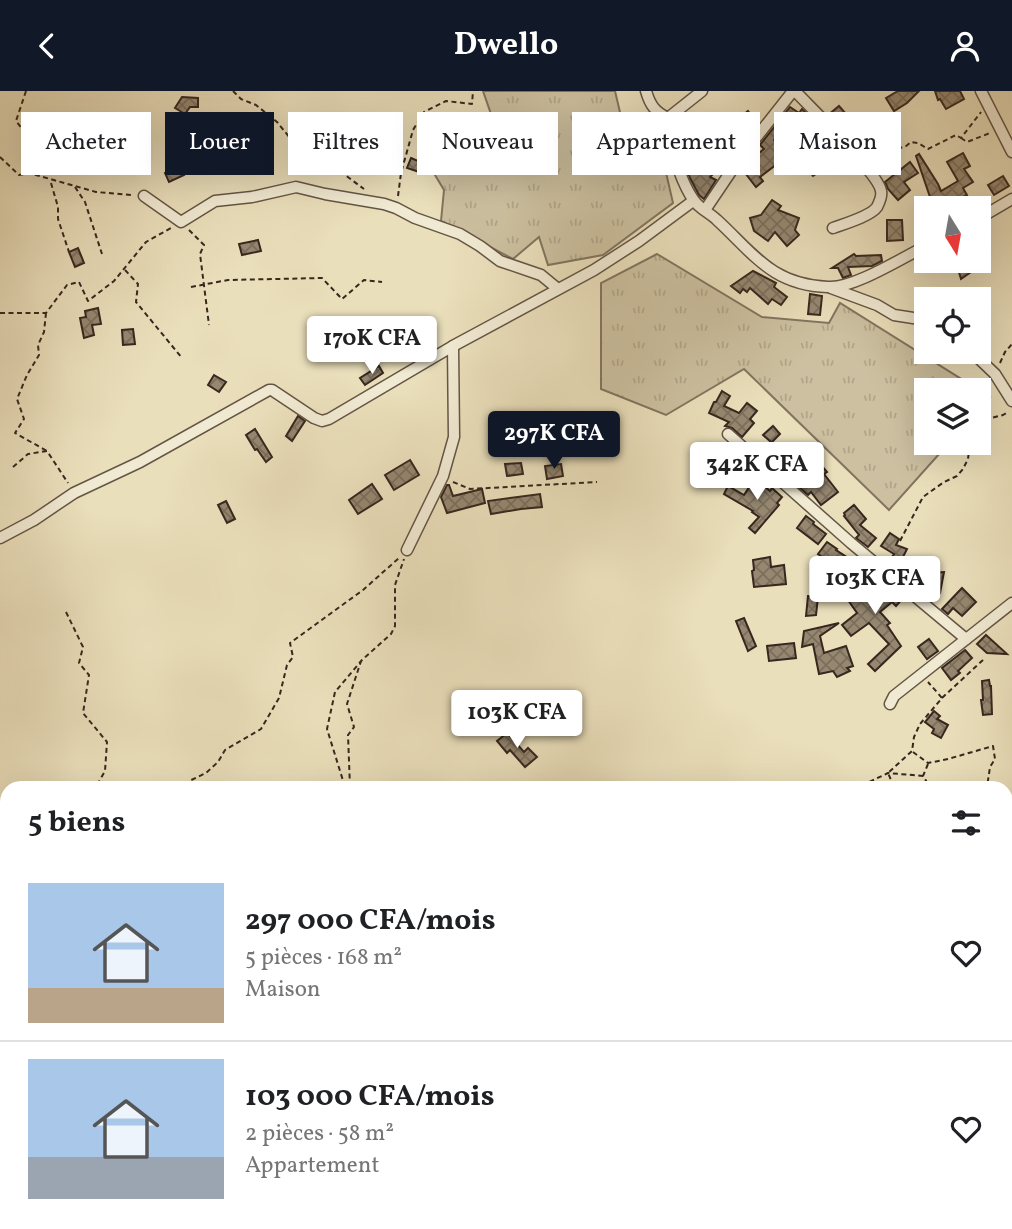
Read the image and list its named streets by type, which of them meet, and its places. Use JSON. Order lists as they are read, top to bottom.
{
  "north": "bottom",
  "page": {
    "header": "Dwello",
    "chip": [
      "Acheter",
      "Louer",
      "Filtres",
      "Nouveau",
      "Appartement",
      "Maison"
    ],
    "price": [
      "170K CFA",
      "297K CFA",
      "342K CFA",
      "103K CFA",
      "103K CFA"
    ],
    "heading": "5 biens",
    "list": [
      {
        "name": "297 000 CFA/mois",
        "note": "5 pièces · 168 m² · Maison"
      },
      {
        "name": "103 000 CFA/mois",
        "note": "2 pièces · 58 m² · Appartement"
      }
    ]
  }
}
